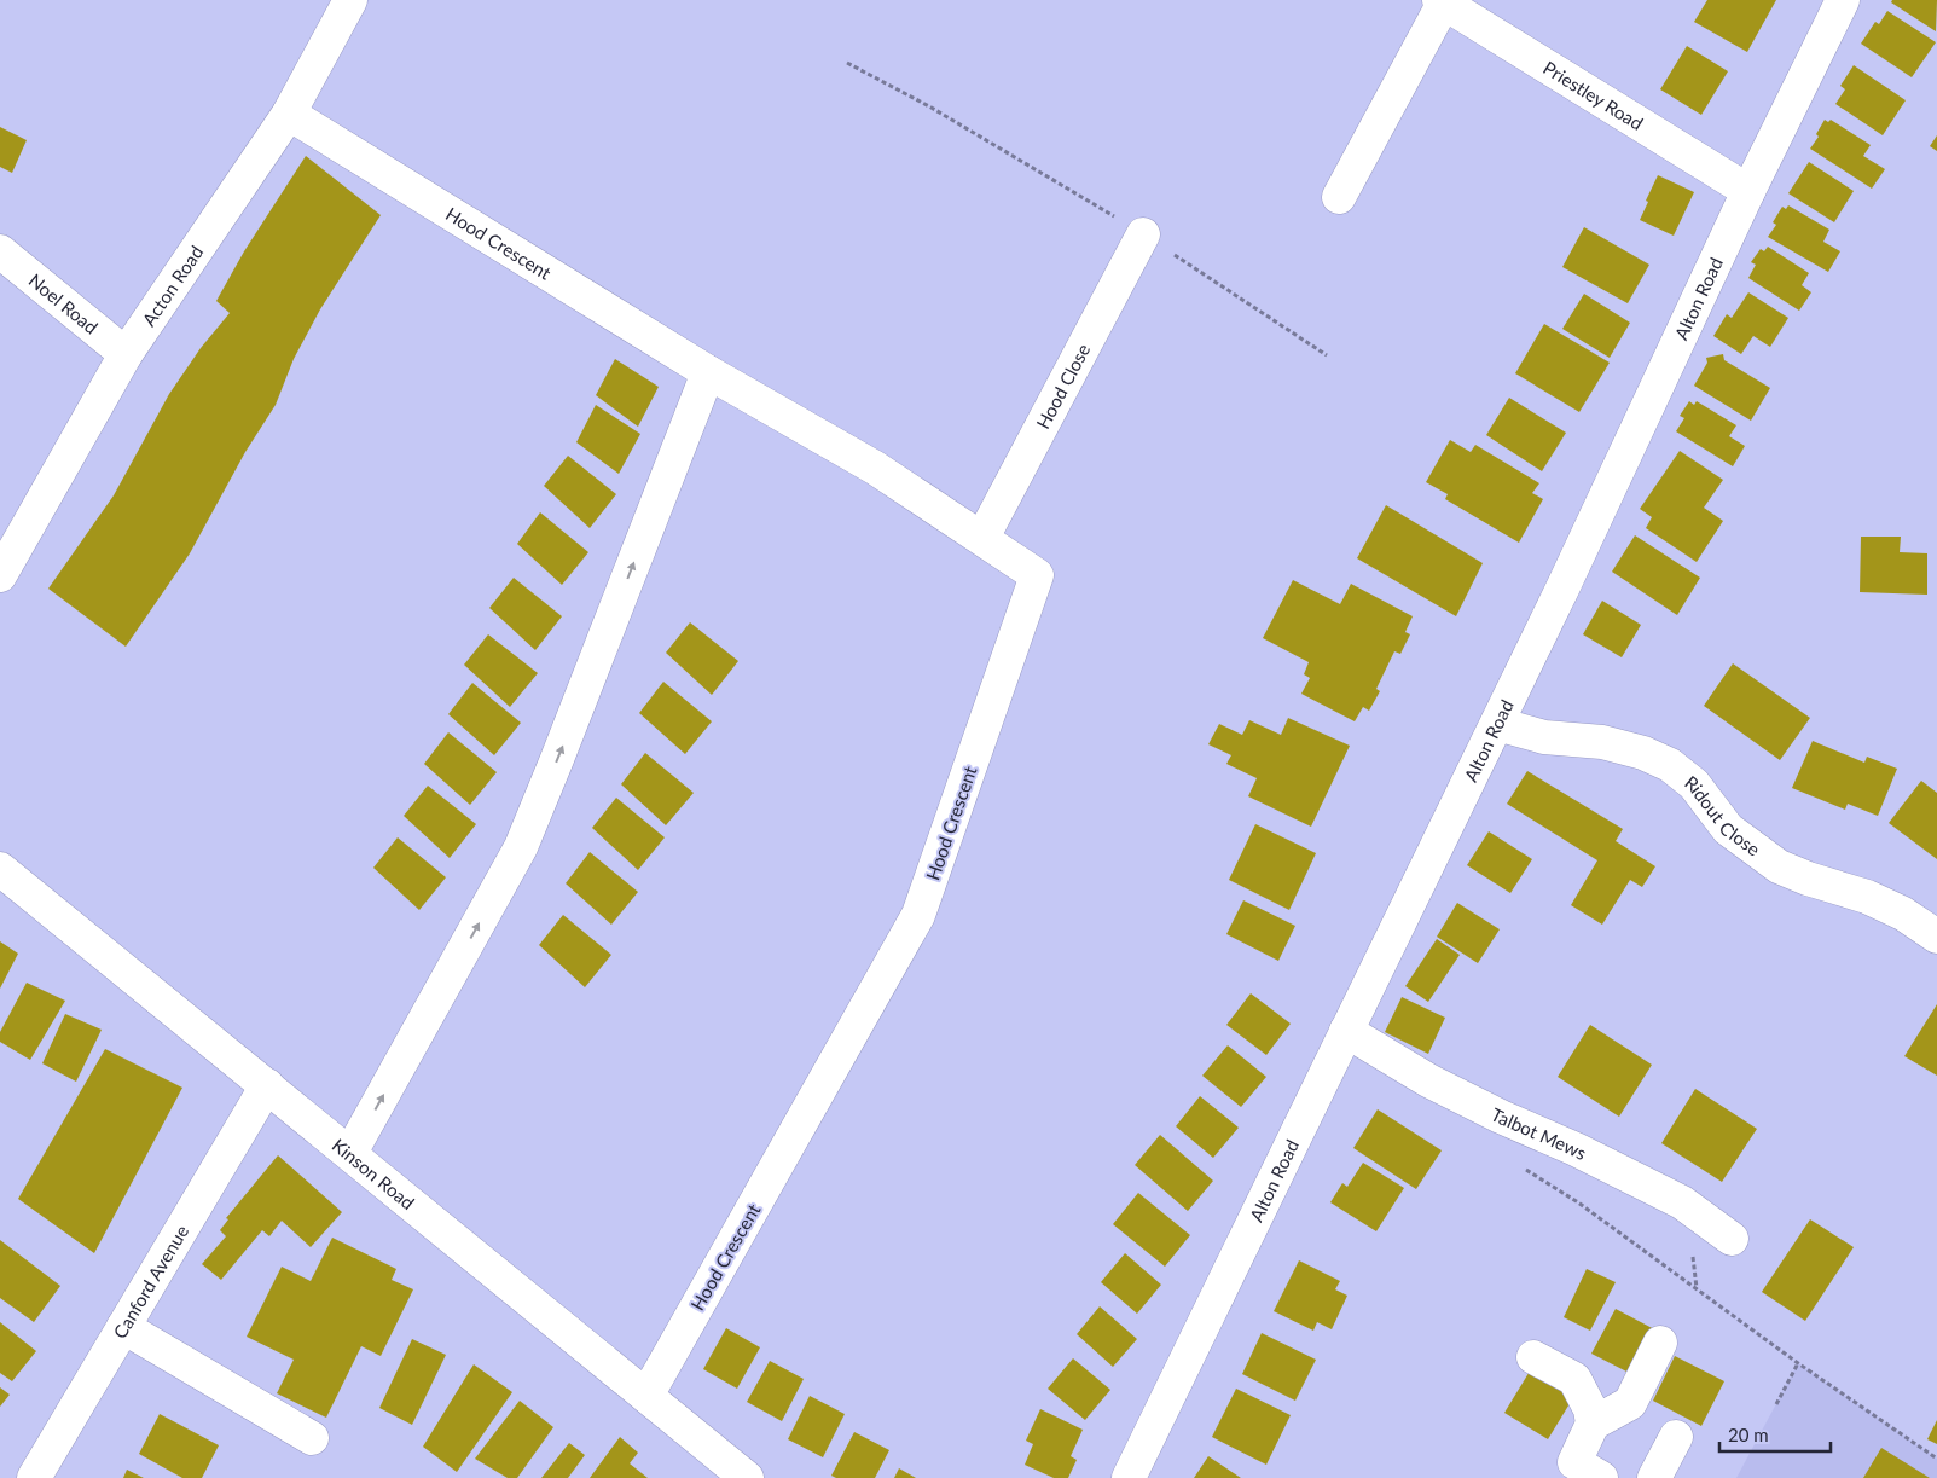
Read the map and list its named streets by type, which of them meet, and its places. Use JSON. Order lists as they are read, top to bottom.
{
  "streets": {
    "street": [
      "Priestley Road",
      "Hood Crescent",
      "Acton Road",
      "Alton Road",
      "Noel Road",
      "Hood Close",
      "Ridout Close",
      "Talbot Mews",
      "Kinson Road",
      "Canford Avenue"
    ]
  },
  "crossings": [
    ["Priestley Road", "Alton Road"],
    ["Hood Crescent", "Acton Road"],
    ["Hood Crescent", "Hood Close"],
    ["Hood Crescent", "Kinson Road"],
    ["Acton Road", "Noel Road"],
    ["Alton Road", "Ridout Close"],
    ["Alton Road", "Talbot Mews"],
    ["Kinson Road", "Canford Avenue"]
  ],
  "scale_bar": "20 m"
}
